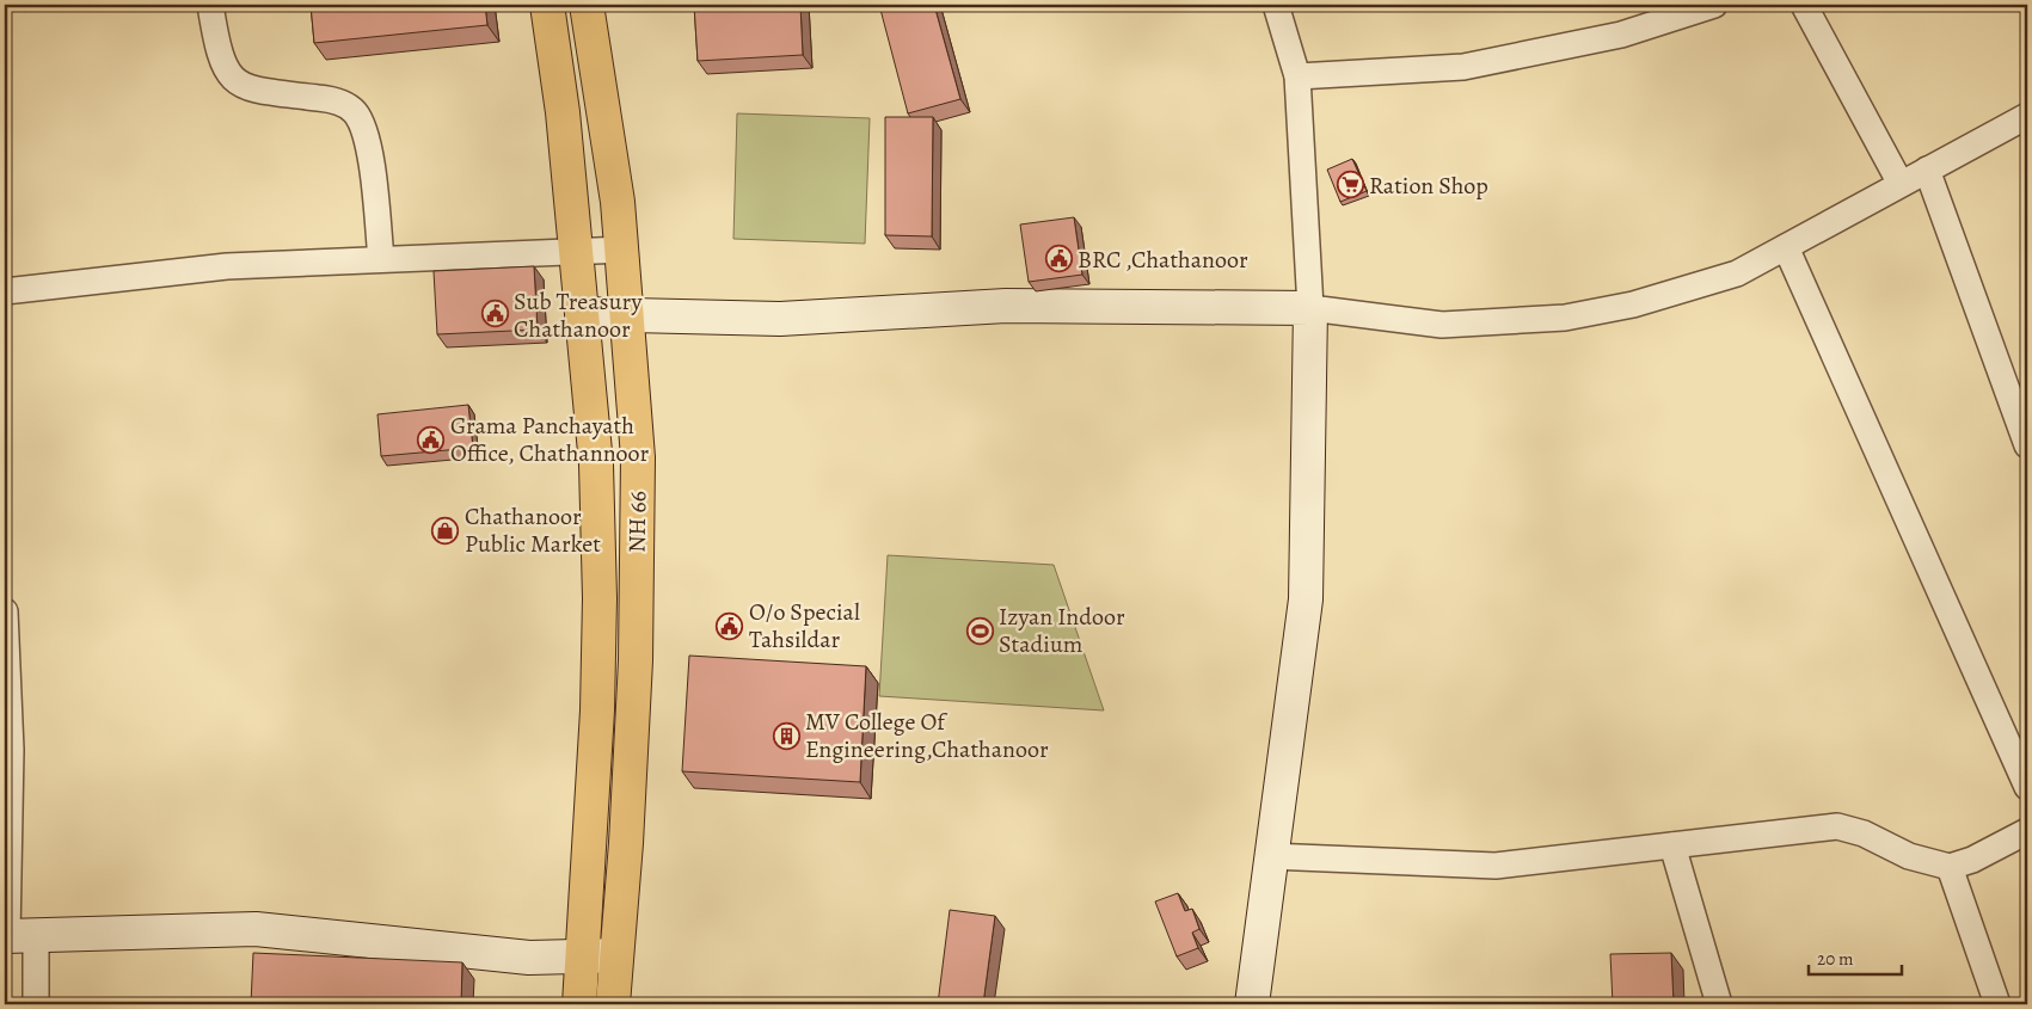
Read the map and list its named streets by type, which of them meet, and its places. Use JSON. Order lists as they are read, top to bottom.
{
  "streets": {
    "highway": ["NH 66"]
  },
  "places": {
    "supermarket": ["Ration Shop"],
    "public building": [
      "BRC ,Chathanoor",
      "Sub Treasury Chathanoor",
      "Grama Panchayath Office, Chathannoor",
      "O/o Special Tahsildar"
    ],
    "shop": ["Chathanoor Public Market"],
    "sports": ["Izyan Indoor Stadium"],
    "building": ["MV College Of Engineering,Chathanoor"]
  },
  "scale_bar": "20 m"
}
